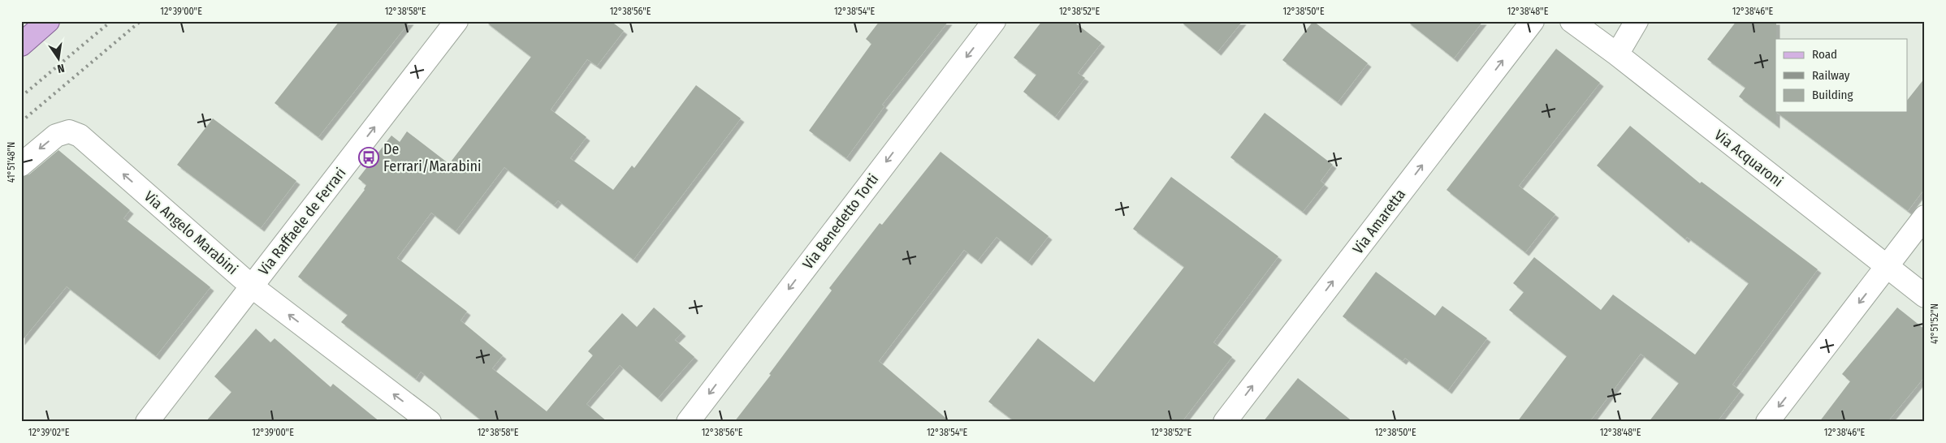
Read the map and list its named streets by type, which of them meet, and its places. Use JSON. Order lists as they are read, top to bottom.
{
  "streets": {
    "street": [
      "Via Acquaroni",
      "Via Raffaele de Ferrari",
      "Via Benedetto Torti",
      "Via Amaretta",
      "Via Angelo Marabini"
    ]
  },
  "crossings": [
    ["Via Raffaele de Ferrari", "Via Angelo Marabini"]
  ],
  "one_way": [
    "Via Raffaele de Ferrari",
    "Via Benedetto Torti",
    "Via Amaretta",
    "Via Angelo Marabini"
  ],
  "places": {
    "bus stop": ["De Ferrari/Marabini"]
  },
  "legend": ["Road", "Railway", "Building"],
  "north": "bottom",
  "coordinates": [
    "12°39'00\"E",
    "12°38'58\"E",
    "12°38'56\"E",
    "12°38'54\"E",
    "12°38'52\"E",
    "12°38'50\"E",
    "12°38'48\"E",
    "12°38'46\"E",
    "41°51'48\"N",
    "41°51'52\"N",
    "12°39'02\"E"
  ]
}
